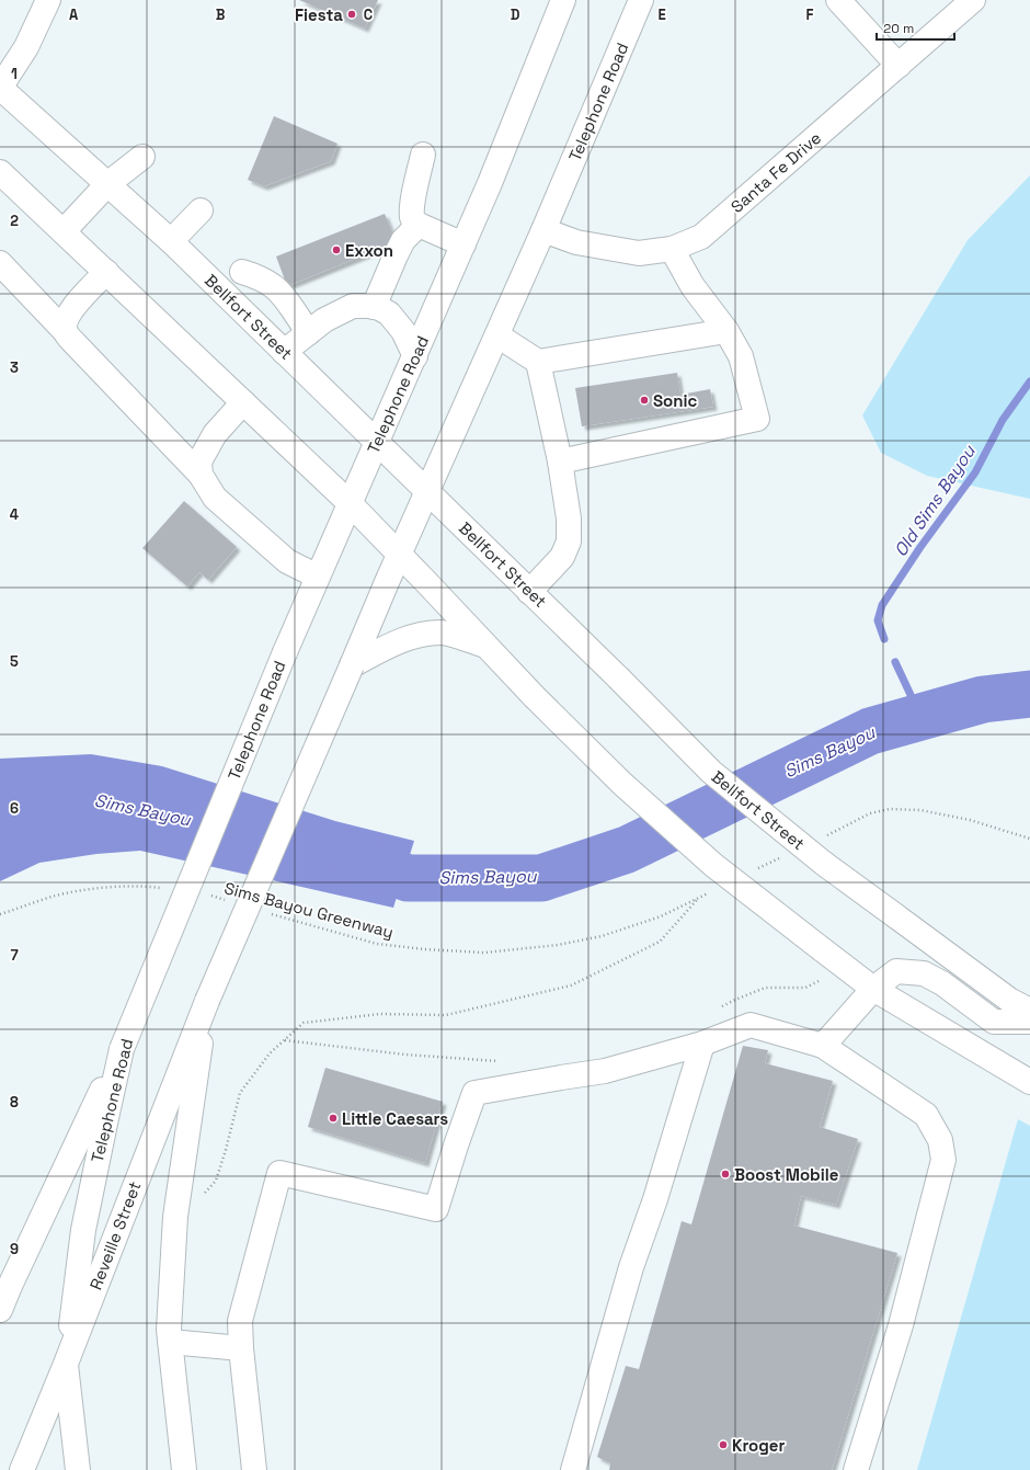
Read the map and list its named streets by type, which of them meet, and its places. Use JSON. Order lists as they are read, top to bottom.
{
  "streets": {
    "main road": [
      "Telephone Road",
      "Santa Fe Drive",
      "Bellfort Street",
      "Reveille Street"
    ],
    "path": ["Sims Bayou Greenway"]
  },
  "crossings": [
    ["Telephone Road", "Santa Fe Drive"],
    ["Telephone Road", "Bellfort Street"],
    ["Telephone Road", "Reveille Street"]
  ],
  "water": ["Old Sims Bayou", "Sims Bayou"],
  "places": [
    "Fiesta",
    "Exxon",
    "Sonic",
    "Little Caesars",
    "Boost Mobile",
    "Kroger"
  ],
  "scale_bar": "20 m",
  "grid": {
    "columns": [
      "A",
      "B",
      "C",
      "D",
      "E",
      "F"
    ],
    "rows": [
      "1",
      "2",
      "3",
      "4",
      "5",
      "6",
      "7",
      "8",
      "9"
    ]
  }
}
